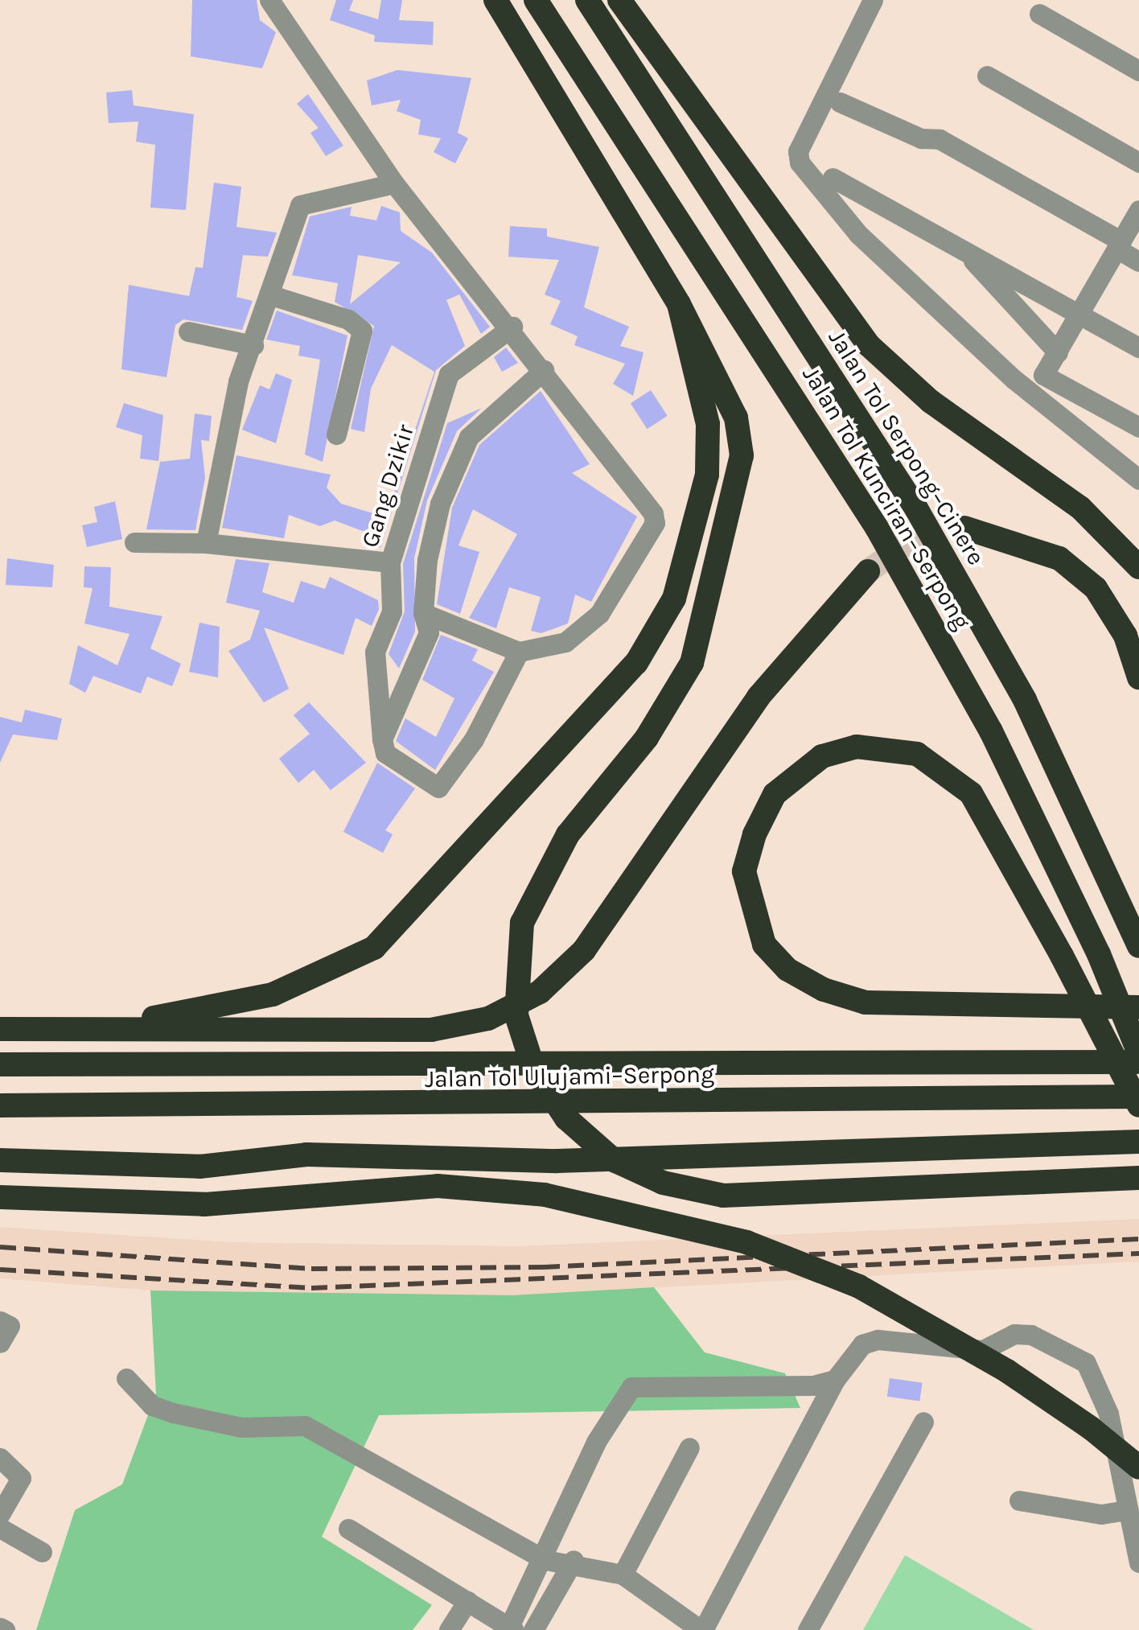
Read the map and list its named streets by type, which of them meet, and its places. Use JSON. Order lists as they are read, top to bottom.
{
  "streets": {
    "highway": ["Jalan Tol Serpong–Cinere", "Jalan Tol Kunciran–Serpong", "Jalan Tol Ulujami–Serpong"],
    "street": ["Gang Dzikir"]
  },
  "crossings": [
    ["Jalan Tol Kunciran–Serpong", "Jalan Tol Ulujami–Serpong"]
  ]
}
